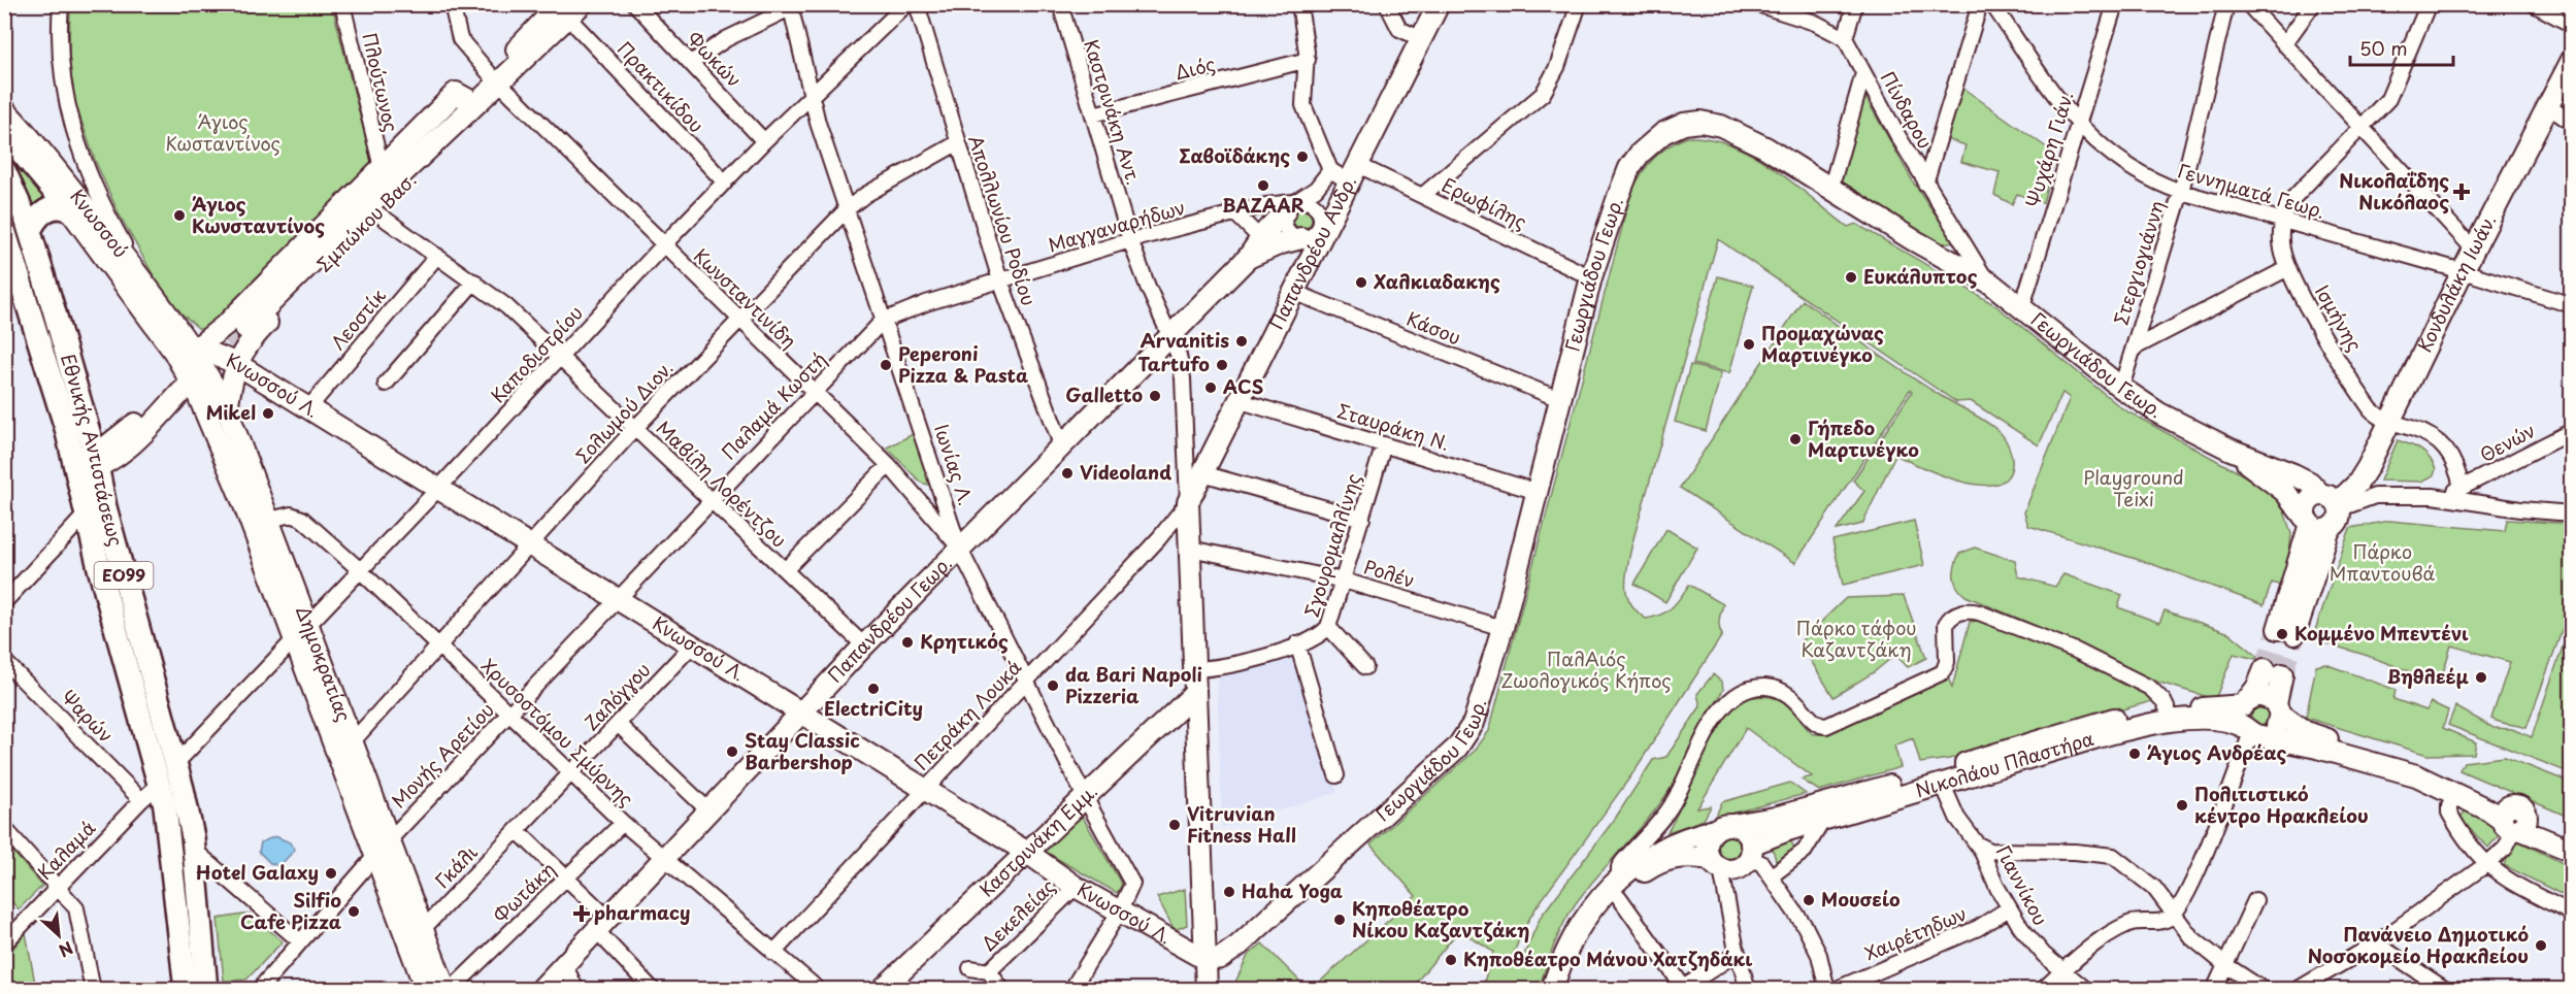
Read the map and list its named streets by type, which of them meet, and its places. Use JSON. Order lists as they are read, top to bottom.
{
  "streets": {
    "main road": ["Εθνικής Αντιστάσεως", "ΕΟ99"],
    "street": [
      "Φωκών",
      "Διός",
      "Πλούτωνος",
      "Πρακτικίδου",
      "Πίνδαρου",
      "Καστρινάκη Αντ.",
      "Ψυχάρη Γιάν.",
      "Γεννηματά Γεωρ.",
      "Ερωφίλης",
      "Απολλωνίου Ροδίου",
      "Σμπώκου Βασ.",
      "Κνωσσού",
      "Μαγγαναρήδων",
      "Παπανδρέου Ανδρ.",
      "Στεργιογιάννη",
      "Γεωργιάδου Γεωρ.",
      "Κονδυλάκη Ιωάν.",
      "Κωνσταντινίδη",
      "Ισμήνης",
      "Λεοστίκ",
      "Κάσου",
      "Καποδιστρίου",
      "Κνωσσού Λ.",
      "Παλαμά Κωστή",
      "Σολωμού Διον.",
      "Σταυράκη Ν.",
      "Θενών",
      "Ιωνίας Λ.",
      "Μαβίλη Λορέντζου",
      "Σγουρομαλλίνης",
      "Ρολέν",
      "Παπανδρέου Γεωρ.",
      "Δημοκρατίας",
      "Ζαλόγγου",
      "Πετράκη Λουκά",
      "Ψαρών",
      "Χρυσοστόμου Σμύρνης",
      "Μονής Αρετίου",
      "Νικολάου Πλαστήρα",
      "Καστρινάκη Εμμ.",
      "Καλαμά",
      "Γκάλι",
      "Γιαννίκου",
      "Φωτάκη",
      "Δεκελείας",
      "Χαιρέτηδων"
    ]
  },
  "crossings": [
    ["Φωκών", "Καποδιστρίου"],
    ["Διός", "Καστρινάκη Αντ."],
    ["Πλούτωνος", "Σμπώκου Βασ."],
    ["Πρακτικίδου", "Σμπώκου Βασ."],
    ["Πρακτικίδου", "Καποδιστρίου"],
    ["Πίνδαρου", "Γεωργιάδου Γεωρ."],
    ["Καστρινάκη Αντ.", "Μαγγαναρήδων"],
    ["Καστρινάκη Αντ.", "Παπανδρέου Ανδρ."],
    ["Καστρινάκη Αντ.", "Παπανδρέου Γεωρ."],
    ["Ψυχάρη Γιάν.", "Γεννηματά Γεωρ."],
    ["Ψυχάρη Γιάν.", "Γεωργιάδου Γεωρ."],
    ["Γεννηματά Γεωρ.", "Στεργιογιάννη"],
    ["Γεννηματά Γεωρ.", "Κονδυλάκη Ιωάν."],
    ["Γεννηματά Γεωρ.", "Ισμήνης"],
    ["Ερωφίλης", "Παπανδρέου Ανδρ."],
    ["Ερωφίλης", "Γεωργιάδου Γεωρ."],
    ["Απολλωνίου Ροδίου", "Μαγγαναρήδων"],
    ["Απολλωνίου Ροδίου", "Σολωμού Διον."],
    ["Απολλωνίου Ροδίου", "Παπανδρέου Γεωρ."],
    ["Σμπώκου Βασ.", "Κνωσσού"],
    ["Σμπώκου Βασ.", "Κωνσταντινίδη"],
    ["Σμπώκου Βασ.", "Κνωσσού Λ."],
    ["Σμπώκου Βασ.", "Μαβίλη Λορέντζου"],
    ["Σμπώκου Βασ.", "Δημοκρατίας"],
    ["Κνωσσού", "Κνωσσού Λ."],
    ["Κνωσσού", "Δημοκρατίας"],
    ["Μαγγαναρήδων", "Παλαμά Κωστή"],
    ["Μαγγαναρήδων", "Ιωνίας Λ."],
    ["Παπανδρέου Ανδρ.", "Γεωργιάδου Γεωρ."],
    ["Παπανδρέου Ανδρ.", "Κάσου"],
    ["Παπανδρέου Ανδρ.", "Κνωσσού Λ."],
    ["Παπανδρέου Ανδρ.", "Σταυράκη Ν."],
    ["Παπανδρέου Ανδρ.", "Σγουρομαλλίνης"],
    ["Παπανδρέου Ανδρ.", "Ρολέν"],
    ["Παπανδρέου Ανδρ.", "Παπανδρέου Γεωρ."],
    ["Παπανδρέου Ανδρ.", "Πετράκη Λουκά"],
    ["Παπανδρέου Ανδρ.", "Καστρινάκη Εμμ."],
    ["Στεργιογιάννη", "Γεωργιάδου Γεωρ."],
    ["Γεωργιάδου Γεωρ.", "Κονδυλάκη Ιωάν."],
    ["Γεωργιάδου Γεωρ.", "Κάσου"],
    ["Γεωργιάδου Γεωρ.", "Κνωσσού Λ."],
    ["Γεωργιάδου Γεωρ.", "Σταυράκη Ν."],
    ["Γεωργιάδου Γεωρ.", "Ρολέν"],
    ["Κονδυλάκη Ιωάν.", "Ισμήνης"],
    ["Κονδυλάκη Ιωάν.", "Θενών"],
    ["Κωνσταντινίδη", "Καποδιστρίου"],
    ["Κωνσταντινίδη", "Παλαμά Κωστή"],
    ["Κωνσταντινίδη", "Σολωμού Διον."],
    ["Κωνσταντινίδη", "Ιωνίας Λ."],
    ["Κωνσταντινίδη", "Παπανδρέου Γεωρ."],
    ["Ισμήνης", "Θενών"],
    ["Λεοστίκ", "Κνωσσού Λ."],
    ["Λεοστίκ", "Μαβίλη Λορέντζου"],
    ["Καποδιστρίου", "Κνωσσού Λ."],
    ["Καποδιστρίου", "Εθνικής Αντιστάσεως"],
    ["Καποδιστρίου", "Ιωνίας Λ."],
    ["Καποδιστρίου", "Μαβίλη Λορέντζου"],
    ["Καποδιστρίου", "Δημοκρατίας"],
    ["Καποδιστρίου", "Χρυσοστόμου Σμύρνης"],
    ["Κνωσσού Λ.", "Παλαμά Κωστή"],
    ["Κνωσσού Λ.", "Σολωμού Διον."],
    ["Κνωσσού Λ.", "Ιωνίας Λ."],
    ["Κνωσσού Λ.", "Παπανδρέου Γεωρ."],
    ["Κνωσσού Λ.", "Δημοκρατίας"],
    ["Κνωσσού Λ.", "Ζαλόγγου"],
    ["Κνωσσού Λ.", "Πετράκη Λουκά"],
    ["Κνωσσού Λ.", "Μονής Αρετίου"],
    ["Κνωσσού Λ.", "Καστρινάκη Εμμ."],
    ["Κνωσσού Λ.", "Δεκελείας"],
    ["Παλαμά Κωστή", "Ιωνίας Λ."],
    ["Παλαμά Κωστή", "Μαβίλη Λορέντζου"],
    ["Παλαμά Κωστή", "Μονής Αρετίου"],
    ["Σολωμού Διον.", "Ιωνίας Λ."],
    ["Σολωμού Διον.", "Μαβίλη Λορέντζου"],
    ["Σολωμού Διον.", "Δημοκρατίας"],
    ["Σολωμού Διον.", "Χρυσοστόμου Σμύρνης"],
    ["Σταυράκη Ν.", "Σγουρομαλλίνης"],
    ["Εθνικής Αντιστάσεως", "Καλαμά"],
    ["Ιωνίας Λ.", "Παπανδρέου Γεωρ."],
    ["Ιωνίας Λ.", "Πετράκη Λουκά"],
    ["Ιωνίας Λ.", "Καστρινάκη Εμμ."],
    ["Μαβίλη Λορέντζου", "Παπανδρέου Γεωρ."],
    ["Σγουρομαλλίνης", "Ρολέν"],
    ["Παπανδρέου Γεωρ.", "Χρυσοστόμου Σμύρνης"],
    ["Δημοκρατίας", "Χρυσοστόμου Σμύρνης"],
    ["Δημοκρατίας", "Μονής Αρετίου"],
    ["Δημοκρατίας", "Γκάλι"],
    ["Ζαλόγγου", "Χρυσοστόμου Σμύρνης"],
    ["Ζαλόγγου", "Γκάλι"],
    ["Πετράκη Λουκά", "Χρυσοστόμου Σμύρνης"],
    ["Ψαρών", "Καλαμά"],
    ["Χρυσοστόμου Σμύρνης", "Μονής Αρετίου"],
    ["Χρυσοστόμου Σμύρνης", "Γκάλι"],
    ["Χρυσοστόμου Σμύρνης", "Φωτάκη"],
    ["Νικολάου Πλαστήρα", "Γιαννίκου"],
    ["Γιαννίκου", "Χαιρέτηδων"]
  ],
  "parks": [
    "Άγιος Κωσταντίνος",
    "Playground Teixi",
    "Πάρκο Μπαντουβά",
    "Πάρκο τάφου Καζαντζάκη",
    "ΠαλΑιός Ζωολογικός Κήπος"
  ],
  "places": {
    "other": [
      "Σαβοϊδάκης",
      "BAZAAR",
      "Άγιος Κωνσταντίνος",
      "Ευκάλυπτος",
      "Χαλκιαδακης",
      "Arvanitis",
      "Προμαχώνας Μαρτινέγκο",
      "Peperoni Pizza & Pasta",
      "Tartufo",
      "ACS",
      "Galletto",
      "Mikel",
      "Γήπεδο Μαρτινέγκο",
      "Videoland",
      "Κομμένο Μπεντένι",
      "Κρητικός",
      "Βηθλεέμ",
      "da Bari Napoli Pizzeria",
      "ElectriCity",
      "Stay Classic Barbershop",
      "Άγιος Ανδρέας",
      "Πολιτιστικό κέντρο Ηρακλείου",
      "Vitruvian Fitness Hall",
      "Hotel Galaxy",
      "Haha Yoga",
      "Μουσείο",
      "Silfio Cafe Pizza",
      "Κηποθέατρο Νίκου Καζαντζάκη",
      "Πανάνειο Δημοτικό Νοσοκομείο Ηρακλείου",
      "Κηποθέατρο Μάνου Χατζηδάκι"
    ],
    "health": ["Νικολαΐδης Νικόλαος", "pharmacy"]
  },
  "scale_bar": "50 m",
  "north": "bottom right"
}
